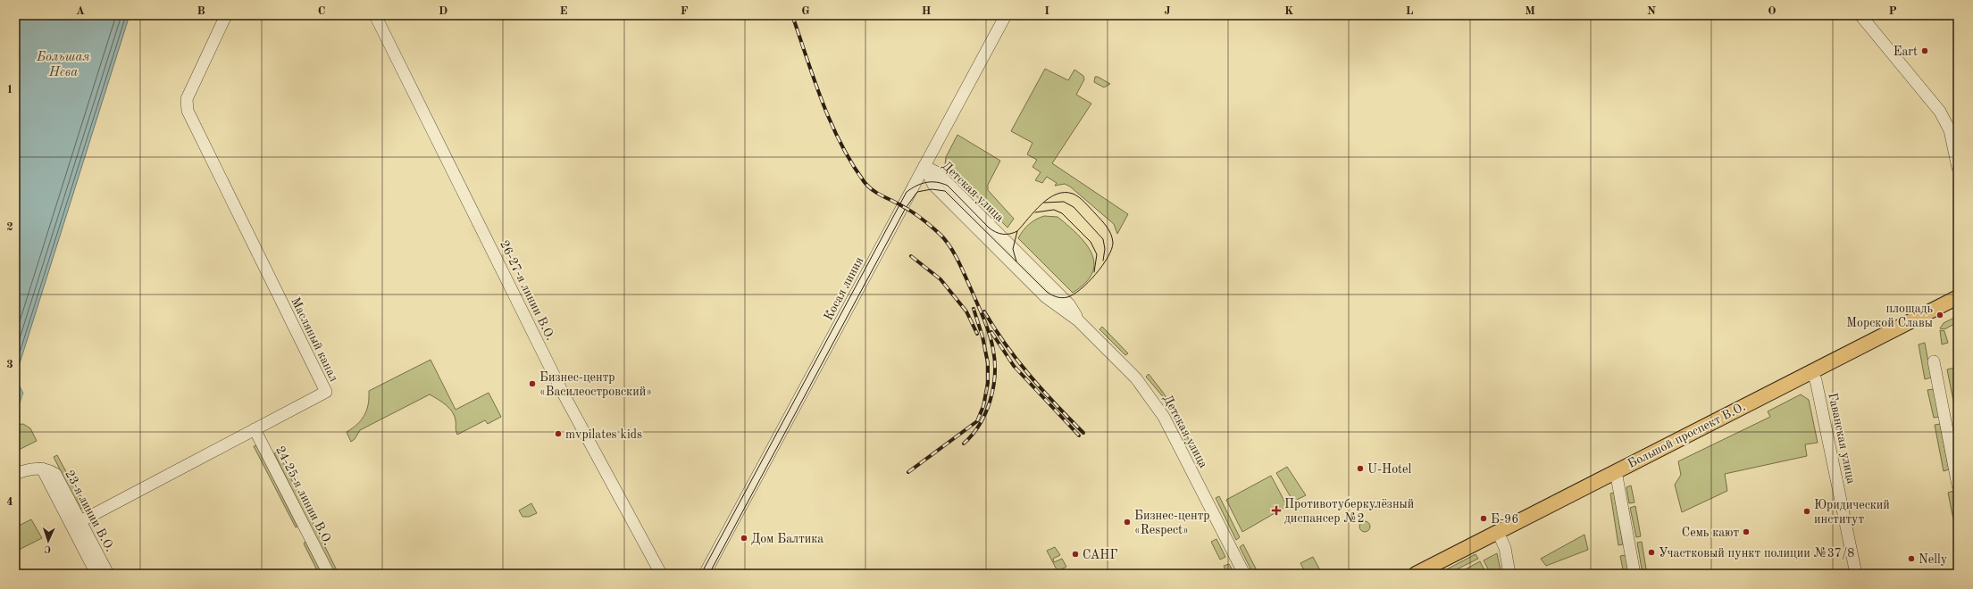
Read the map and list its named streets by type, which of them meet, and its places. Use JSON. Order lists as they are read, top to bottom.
{
  "streets": {
    "main road": ["Большой проспект В.О."],
    "street": [
      "Детская улица",
      "Косая линия",
      "26-27-я линии В.О.",
      "Масляный канал",
      "Гаванская улица",
      "24-25-я линии В.О.",
      "23-я линии В.О."
    ]
  },
  "crossings": [
    ["Детская улица", "Косая линия"],
    ["Масляный канал", "24-25-я линии В.О."],
    ["Масляный канал", "23-я линии В.О."],
    ["Большой проспект В.О.", "Гаванская улица"]
  ],
  "water": ["Большая Нева"],
  "places": {
    "other": [
      "Eart",
      "площадь Морской Славы",
      "Бизнес-центр «Василеостровский»",
      "mvpilates kids",
      "U-Hotel",
      "Юридический институт",
      "Б-96",
      "Бизнес-центр «Respect»",
      "Семь кают",
      "Дом Балтика",
      "Участковый пункт полиции №37/8",
      "САНГ",
      "Nelly"
    ],
    "health": ["Противотуберкулёзный диспансер №2"]
  },
  "north": "bottom",
  "grid": {
    "columns": [
      "A",
      "B",
      "C",
      "D",
      "E",
      "F",
      "G",
      "H",
      "I",
      "J",
      "K",
      "L",
      "M",
      "N",
      "O",
      "P"
    ],
    "rows": [
      "1",
      "2",
      "3",
      "4"
    ]
  }
}
